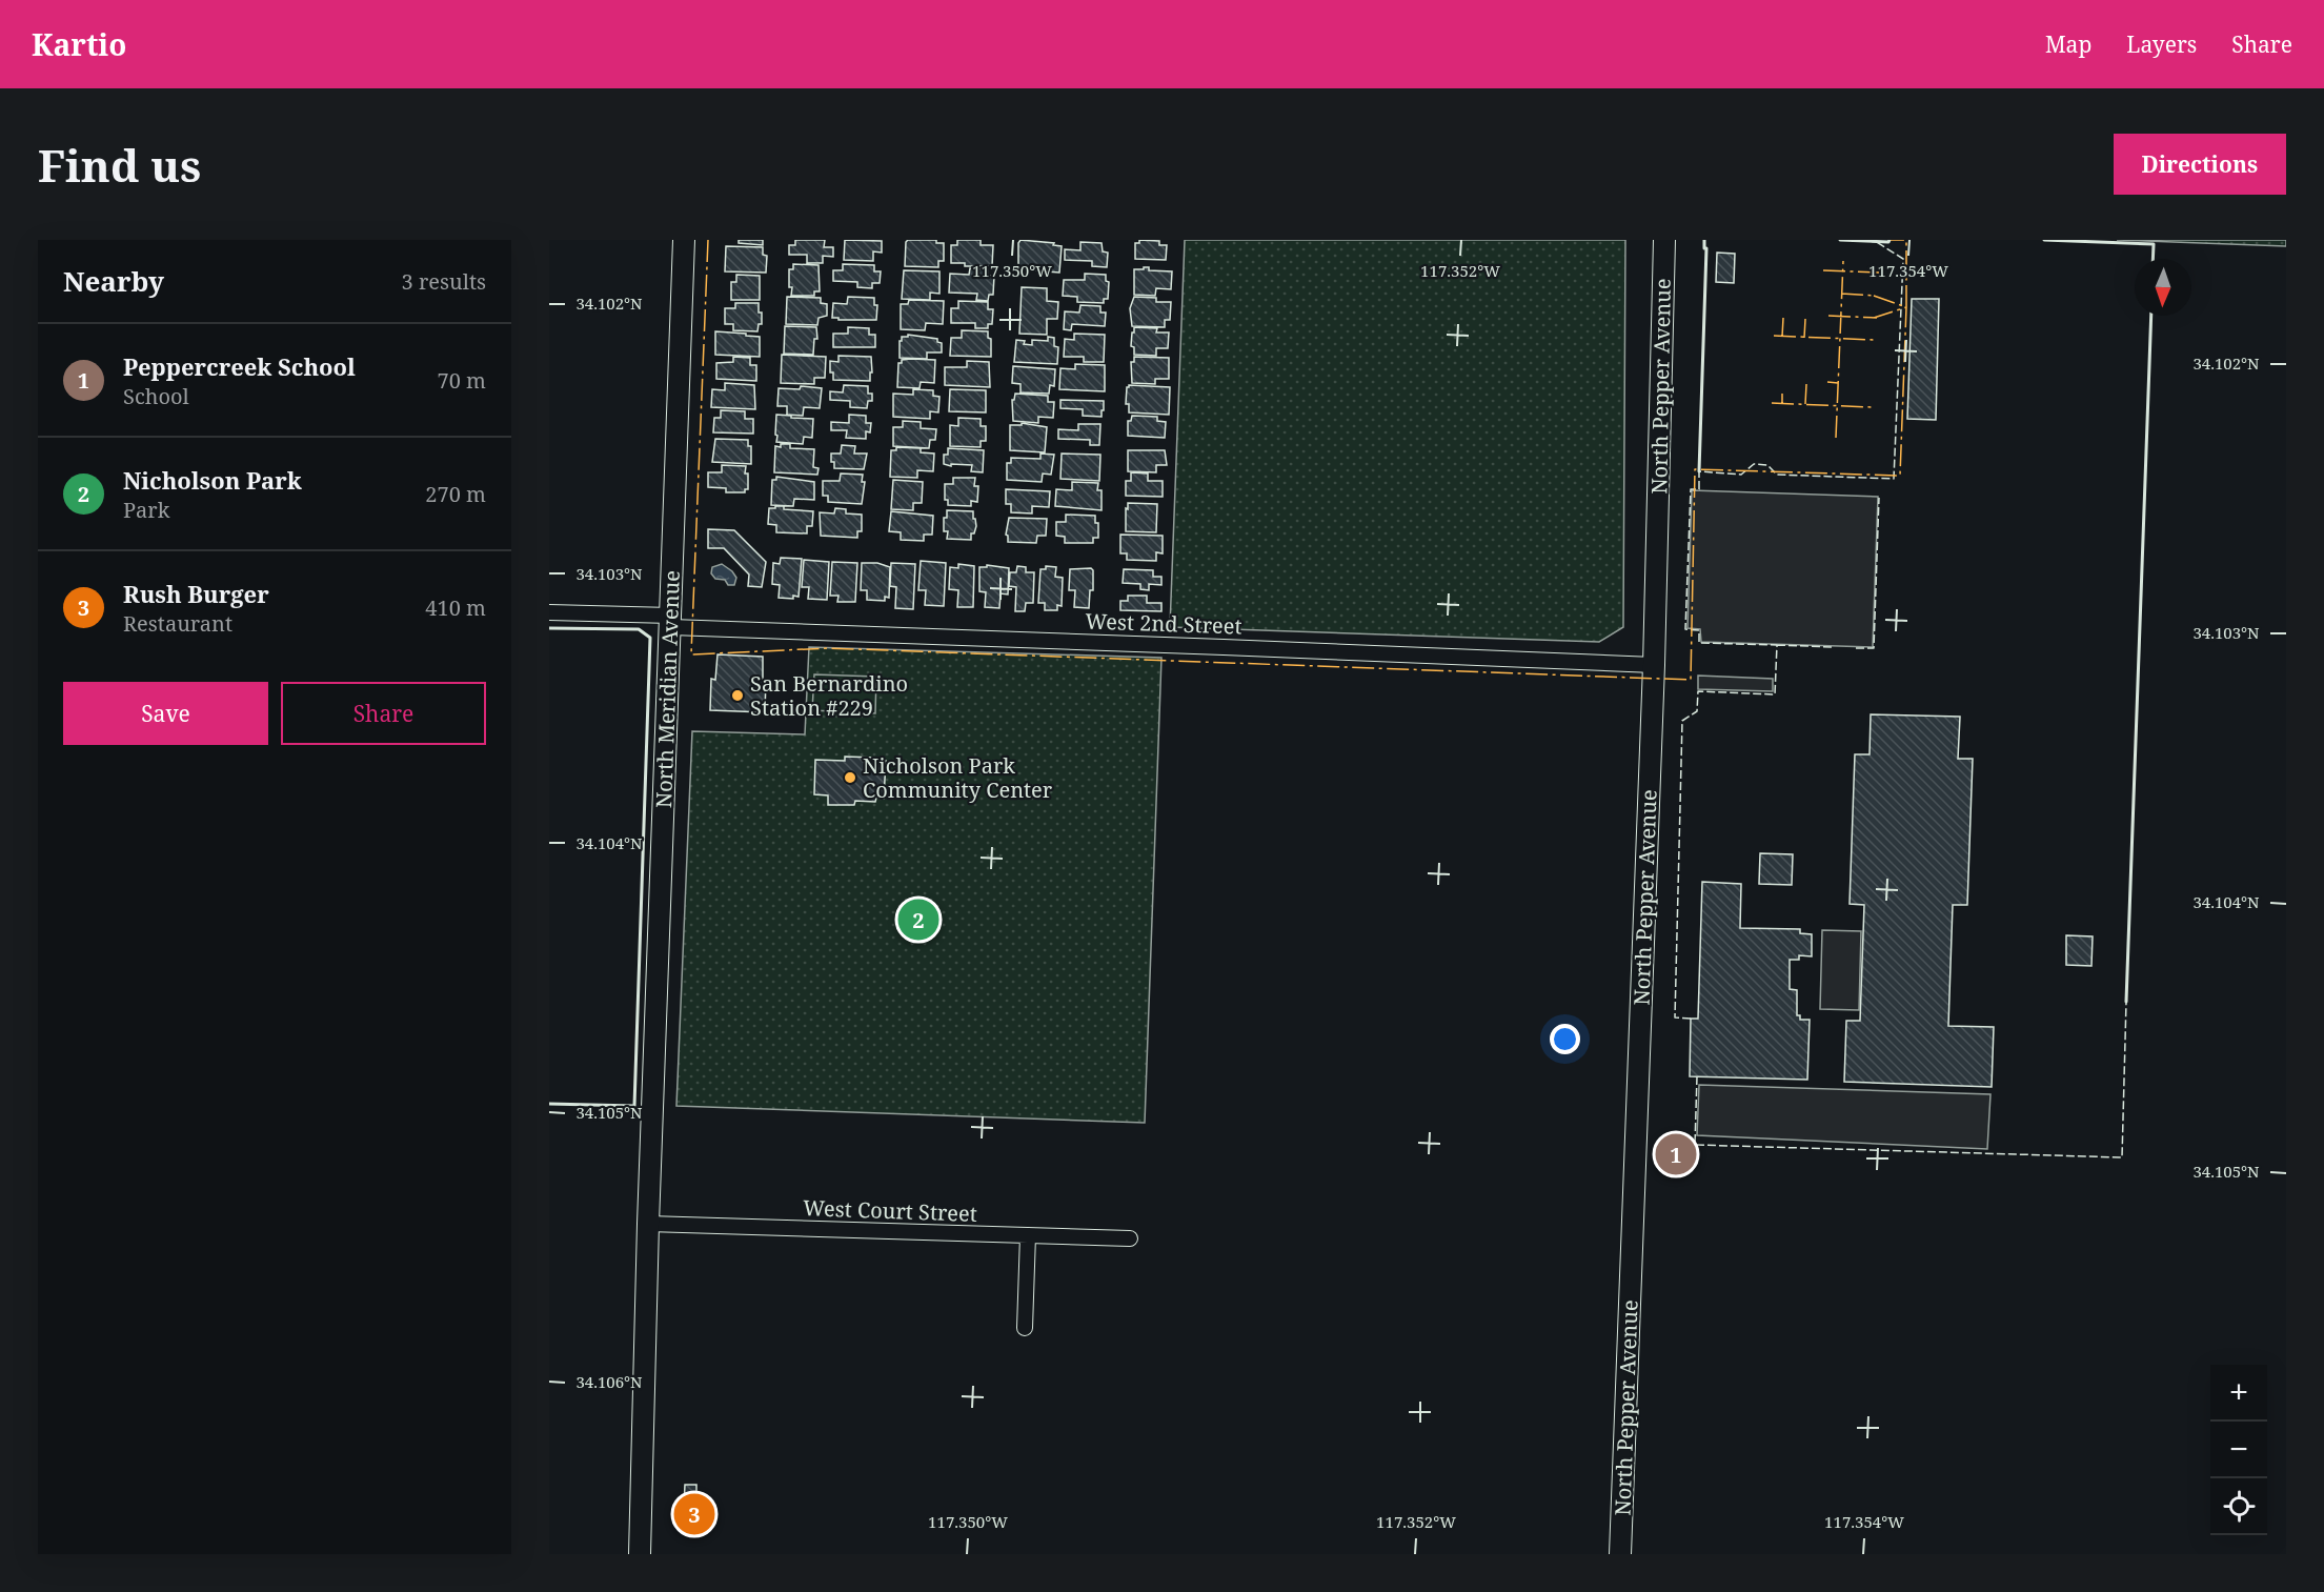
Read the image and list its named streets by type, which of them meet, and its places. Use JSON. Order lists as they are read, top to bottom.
{
  "streets": {
    "main road": ["North Pepper Avenue", "North Meridian Avenue"],
    "street": ["West 2nd Street", "West Court Street"]
  },
  "crossings": [
    ["North Pepper Avenue", "West 2nd Street"],
    ["West 2nd Street", "North Meridian Avenue"],
    ["North Meridian Avenue", "West Court Street"]
  ],
  "places": ["San Bernardino Station #229", "Nicholson Park Community Center"],
  "north": "bottom",
  "page": {
    "header": "Kartio",
    "nav": ["Map", "Layers", "Share"],
    "buttons": [
      "Directions",
      ["Save", "Share"]
    ],
    "title": "Find us",
    "heading": ["Nearby", "3 results"],
    "list": [
      {
        "mark": "1",
        "name": "Peppercreek School",
        "note": "School",
        "value": "70 m"
      },
      {
        "mark": "2",
        "name": "Nicholson Park",
        "note": "Park",
        "value": "270 m"
      },
      {
        "mark": "3",
        "name": "Rush Burger",
        "note": "Restaurant",
        "value": "410 m"
      }
    ],
    "pins": ["2", "1", "3"],
    "map_buttons": ["+", "−"]
  },
  "coordinates": [
    "117.350°W",
    "117.352°W",
    "117.354°W",
    "34.102°N",
    "34.103°N",
    "34.104°N",
    "34.105°N",
    "34.106°N"
  ]
}
